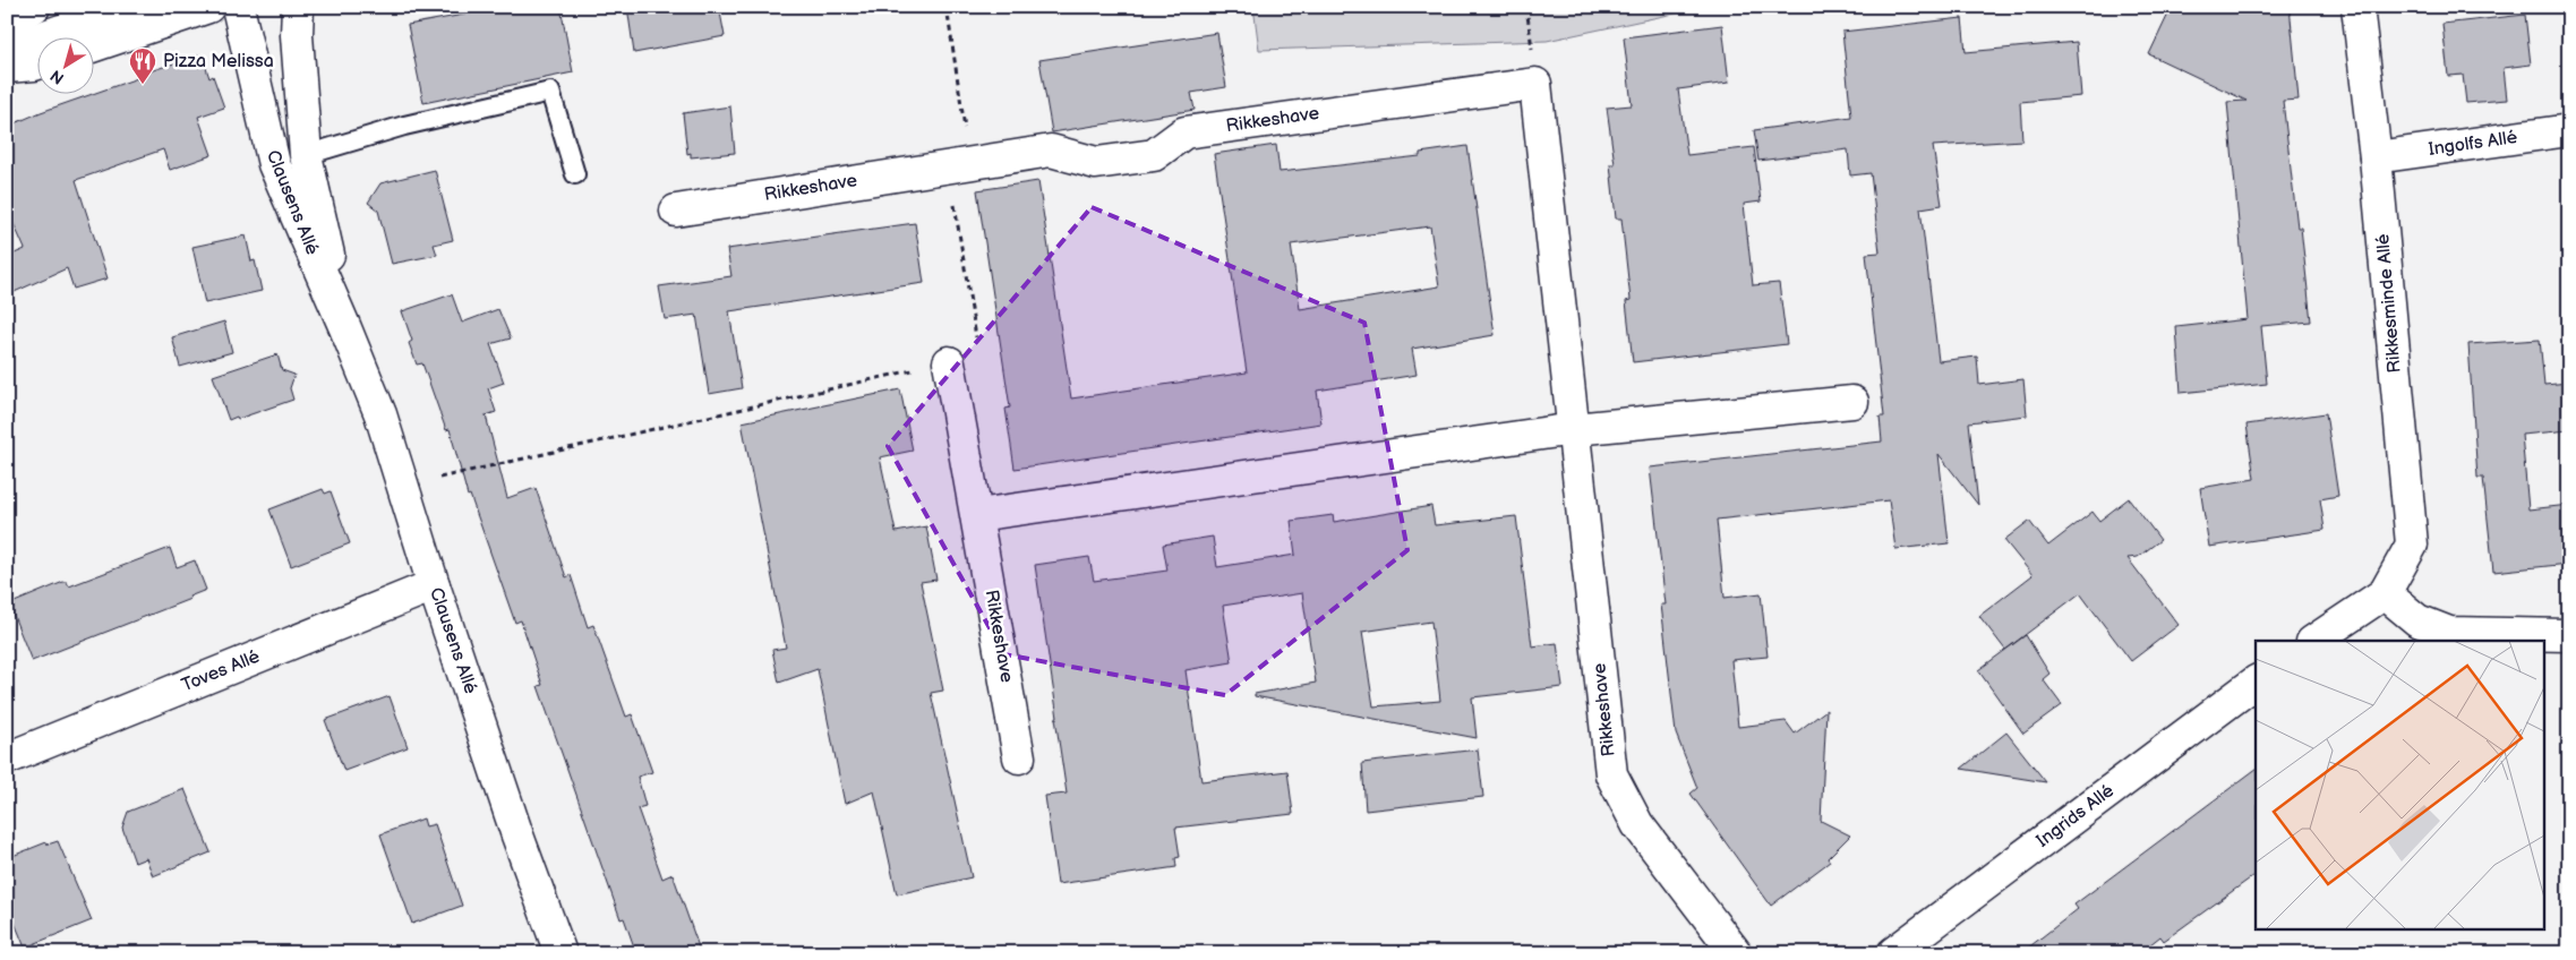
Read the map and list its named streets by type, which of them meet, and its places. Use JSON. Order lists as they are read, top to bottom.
{
  "streets": {
    "street": [
      "Rikkeshave",
      "Ingolfs Allé",
      "Clausens Allé",
      "Rikkesminde Allé",
      "Toves Allé",
      "Ingrids Allé"
    ]
  },
  "crossings": [
    ["Ingolfs Allé", "Rikkesminde Allé"],
    ["Clausens Allé", "Toves Allé"]
  ],
  "places": {
    "restaurant": ["Pizza Melissa"]
  },
  "north": "bottom left"
}
